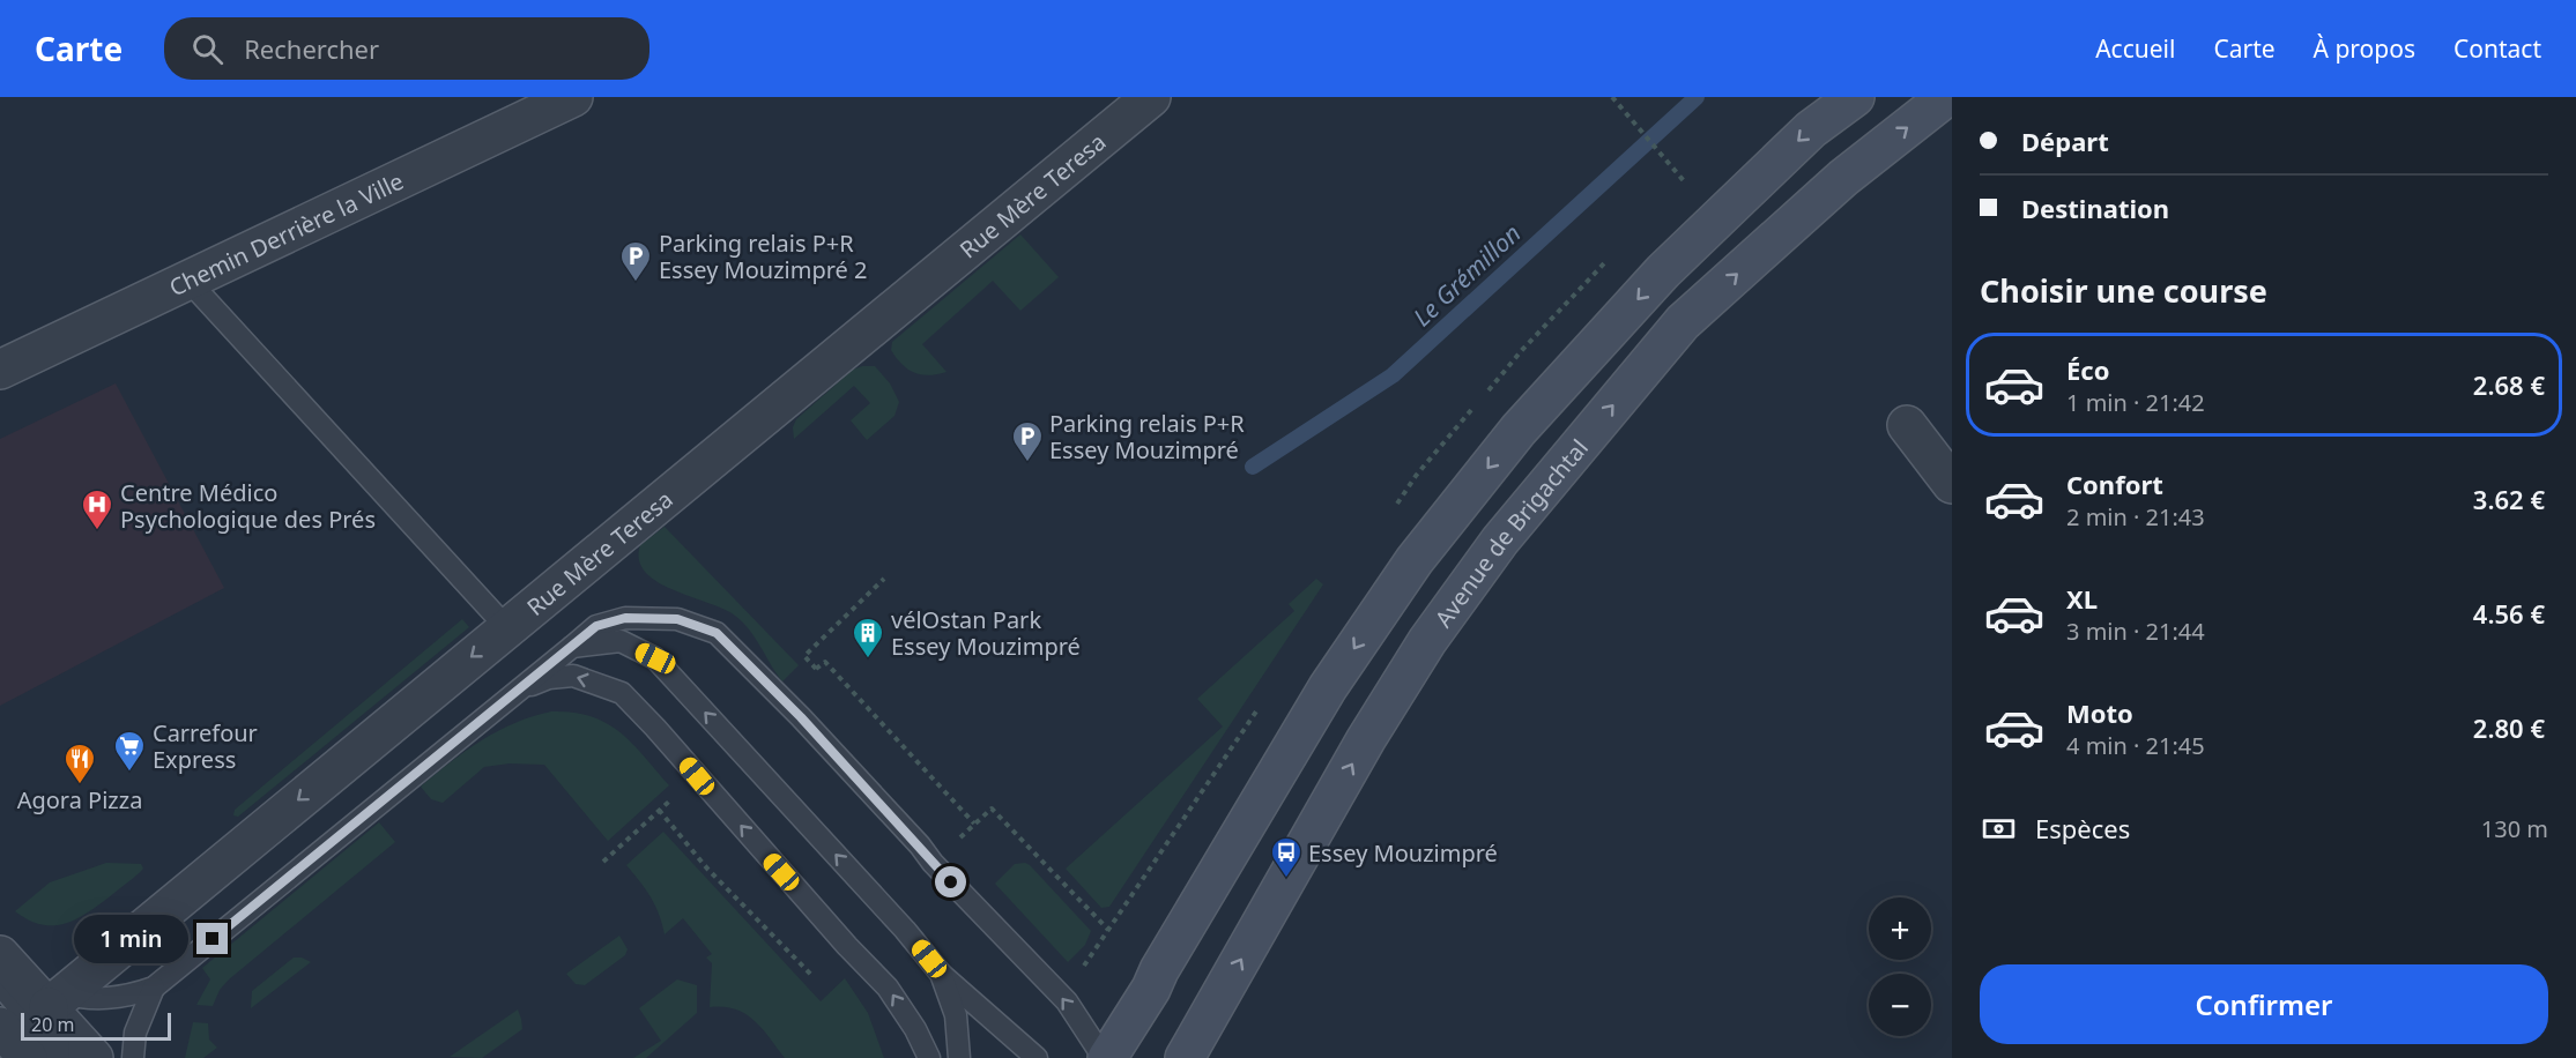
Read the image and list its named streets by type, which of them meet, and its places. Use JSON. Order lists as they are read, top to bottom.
{
  "streets": {
    "main road": ["Avenue de Brigachtal"],
    "street": ["Rue Mère Teresa", "Chemin Derrière la Ville"]
  },
  "one_way": ["Rue Mère Teresa"],
  "water": ["Le Grémillon"],
  "places": {
    "parking": ["Parking relais P+R Essey Mouzimpré 2", "Parking relais P+R Essey Mouzimpré"],
    "hospital": ["Centre Médico Psychologique des Prés"],
    "building": ["vélOstan Park Essey Mouzimpré"],
    "supermarket": ["Carrefour Express"],
    "restaurant": ["Agora Pizza"],
    "bus stop": ["Essey Mouzimpré"]
  },
  "scale_bar": "20 m",
  "page": {
    "header": "Carte",
    "search": "Rechercher",
    "nav": [
      "Accueil",
      "Carte",
      "À propos",
      "Contact"
    ],
    "banner": ["Départ", "Destination"],
    "heading": "Choisir une course",
    "list": [
      {
        "name": "Éco",
        "note": "1 min · 21:42",
        "value": "2.68 €"
      },
      {
        "name": "Confort",
        "note": "2 min · 21:43",
        "value": "3.62 €"
      },
      {
        "name": "XL",
        "note": "3 min · 21:44",
        "value": "4.56 €"
      },
      {
        "name": "Moto",
        "note": "4 min · 21:45",
        "value": "2.80 €"
      }
    ],
    "pay": ["Espèces", "130 m"],
    "map_buttons": ["+", "−"],
    "bubble": "1 min",
    "buttons": "Confirmer",
    "scale": "20 m"
  }
}
